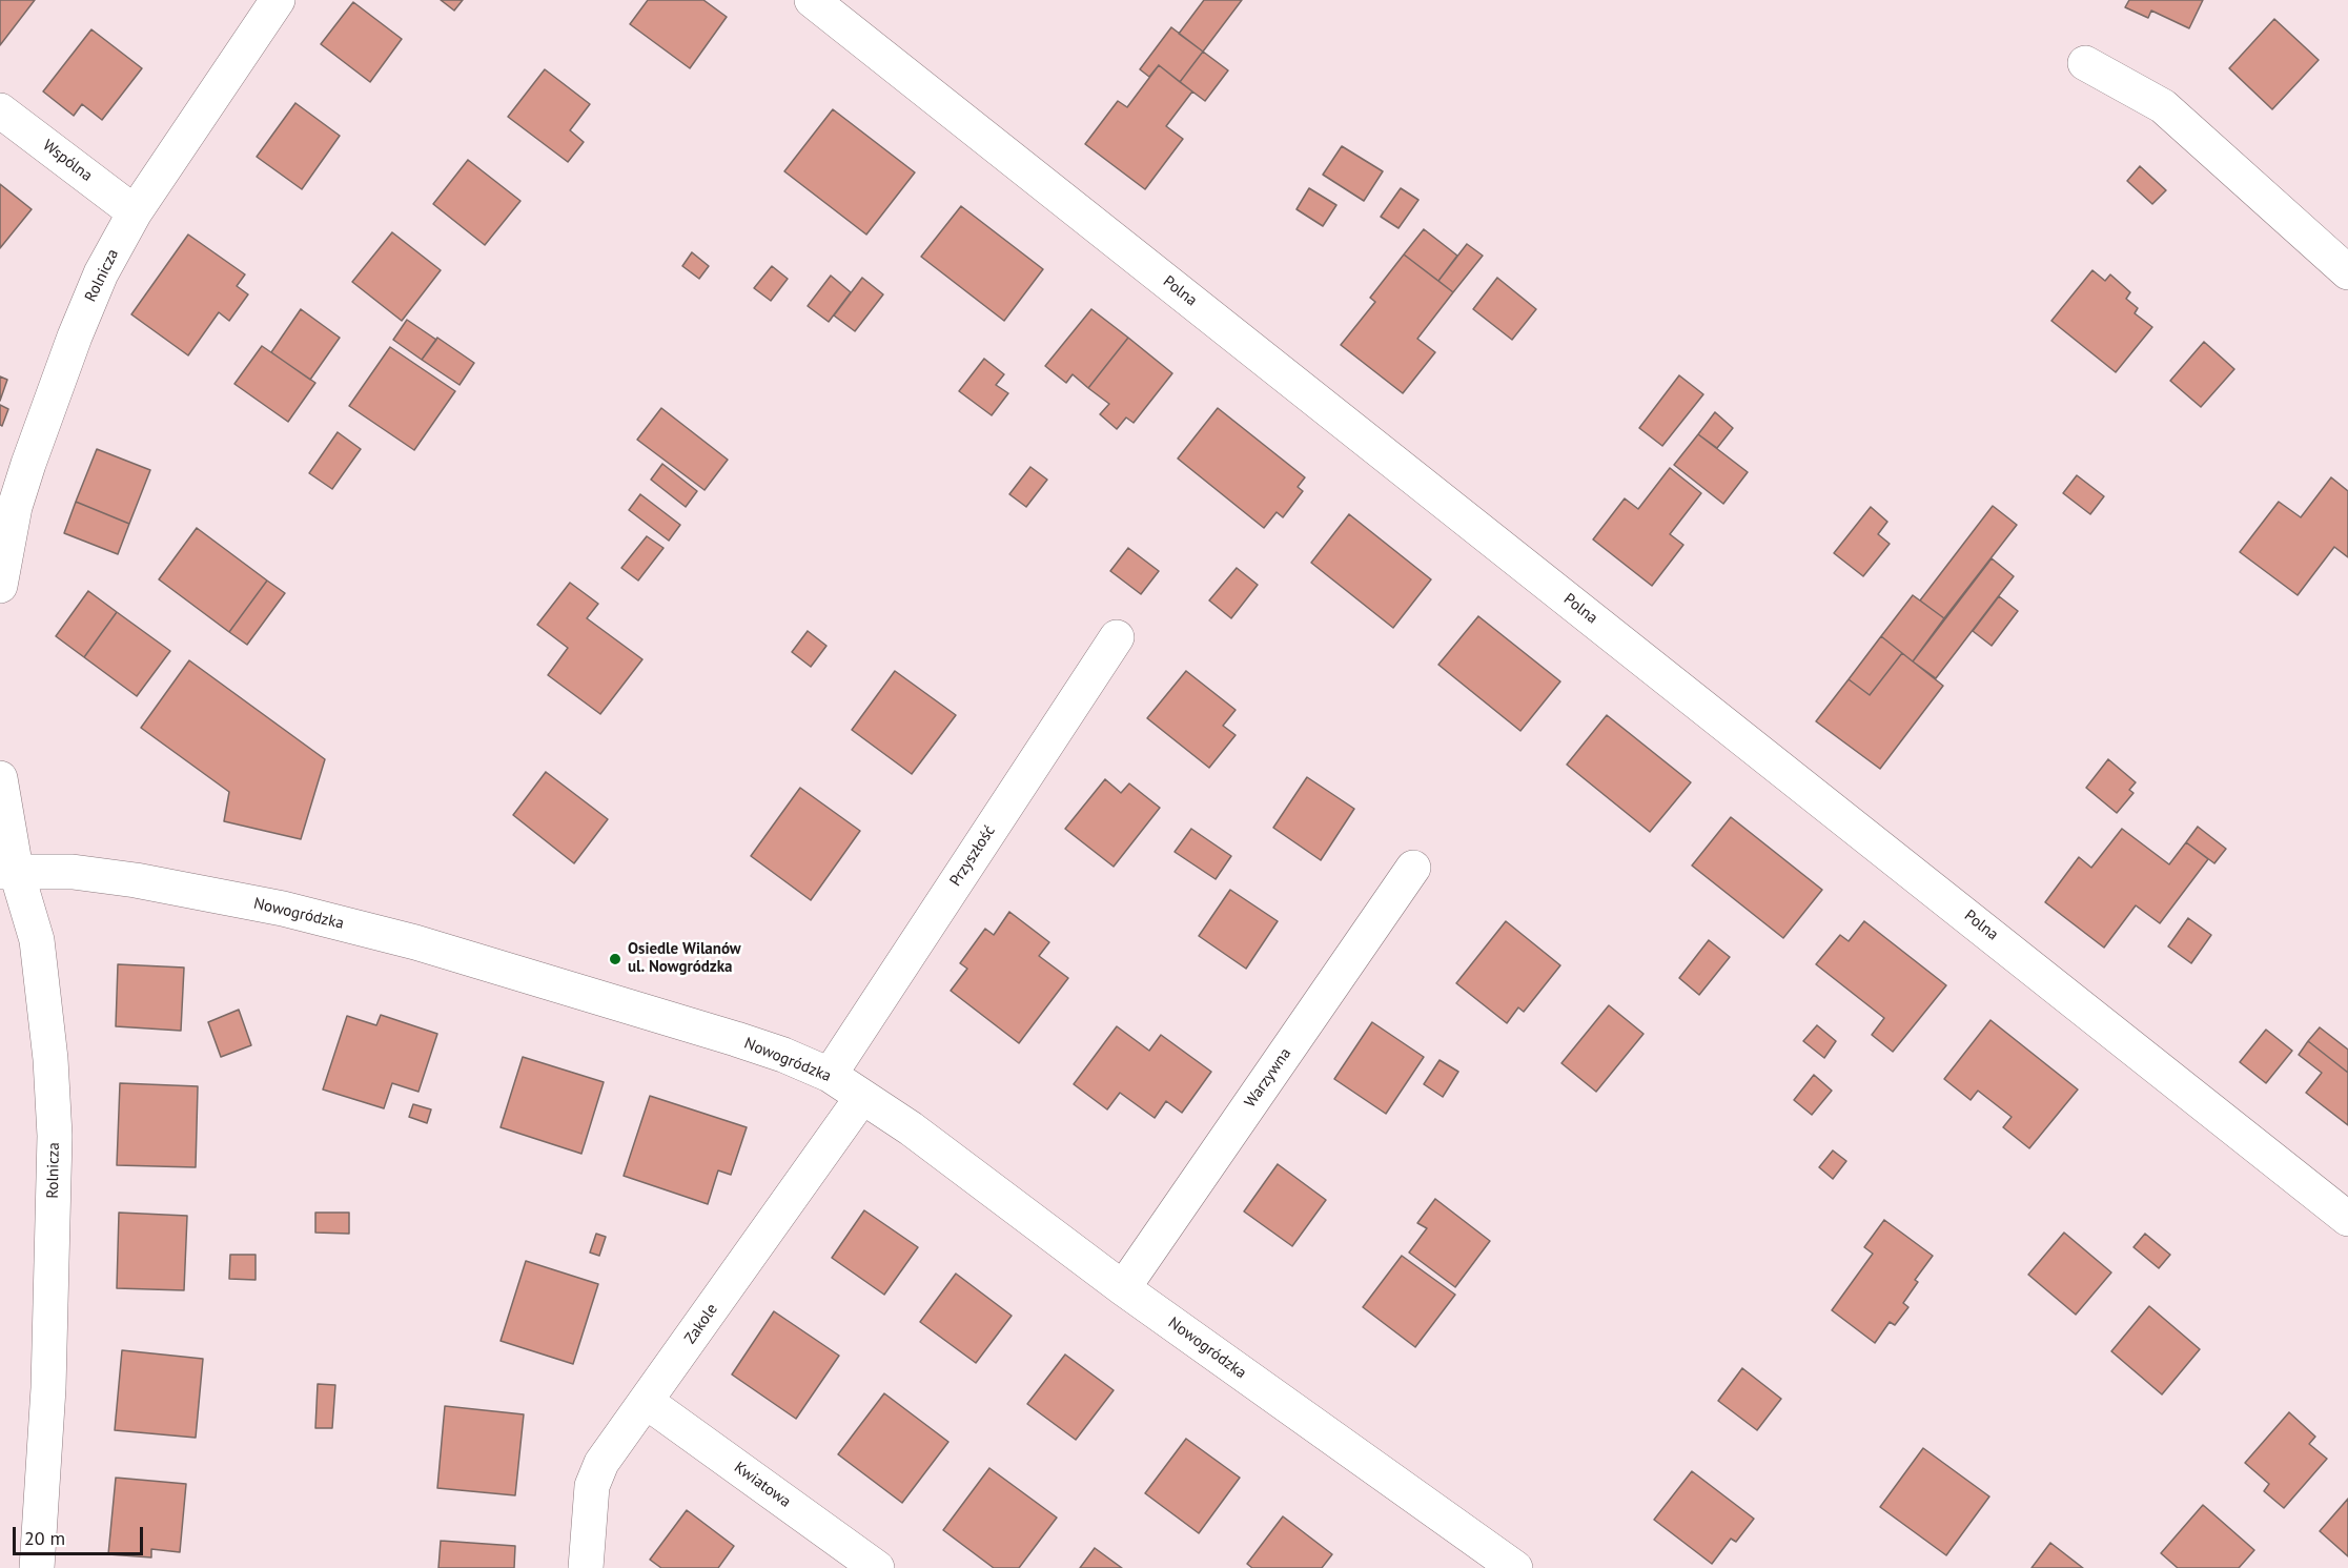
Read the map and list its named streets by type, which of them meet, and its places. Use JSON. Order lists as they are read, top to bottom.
{
  "streets": {
    "street": [
      "Wspólna",
      "Rolnicza",
      "Polna",
      "Przyszłość",
      "Nowogródzka",
      "Warzywna",
      "Zakole",
      "Kwiatowa"
    ]
  },
  "crossings": [
    ["Wspólna", "Rolnicza"],
    ["Rolnicza", "Nowogródzka"],
    ["Przyszłość", "Nowogródzka"],
    ["Nowogródzka", "Warzywna"],
    ["Nowogródzka", "Zakole"],
    ["Zakole", "Kwiatowa"]
  ],
  "places": ["Osiedle Wilanów ul. Nowgródzka"],
  "scale_bar": "20 m"
}
